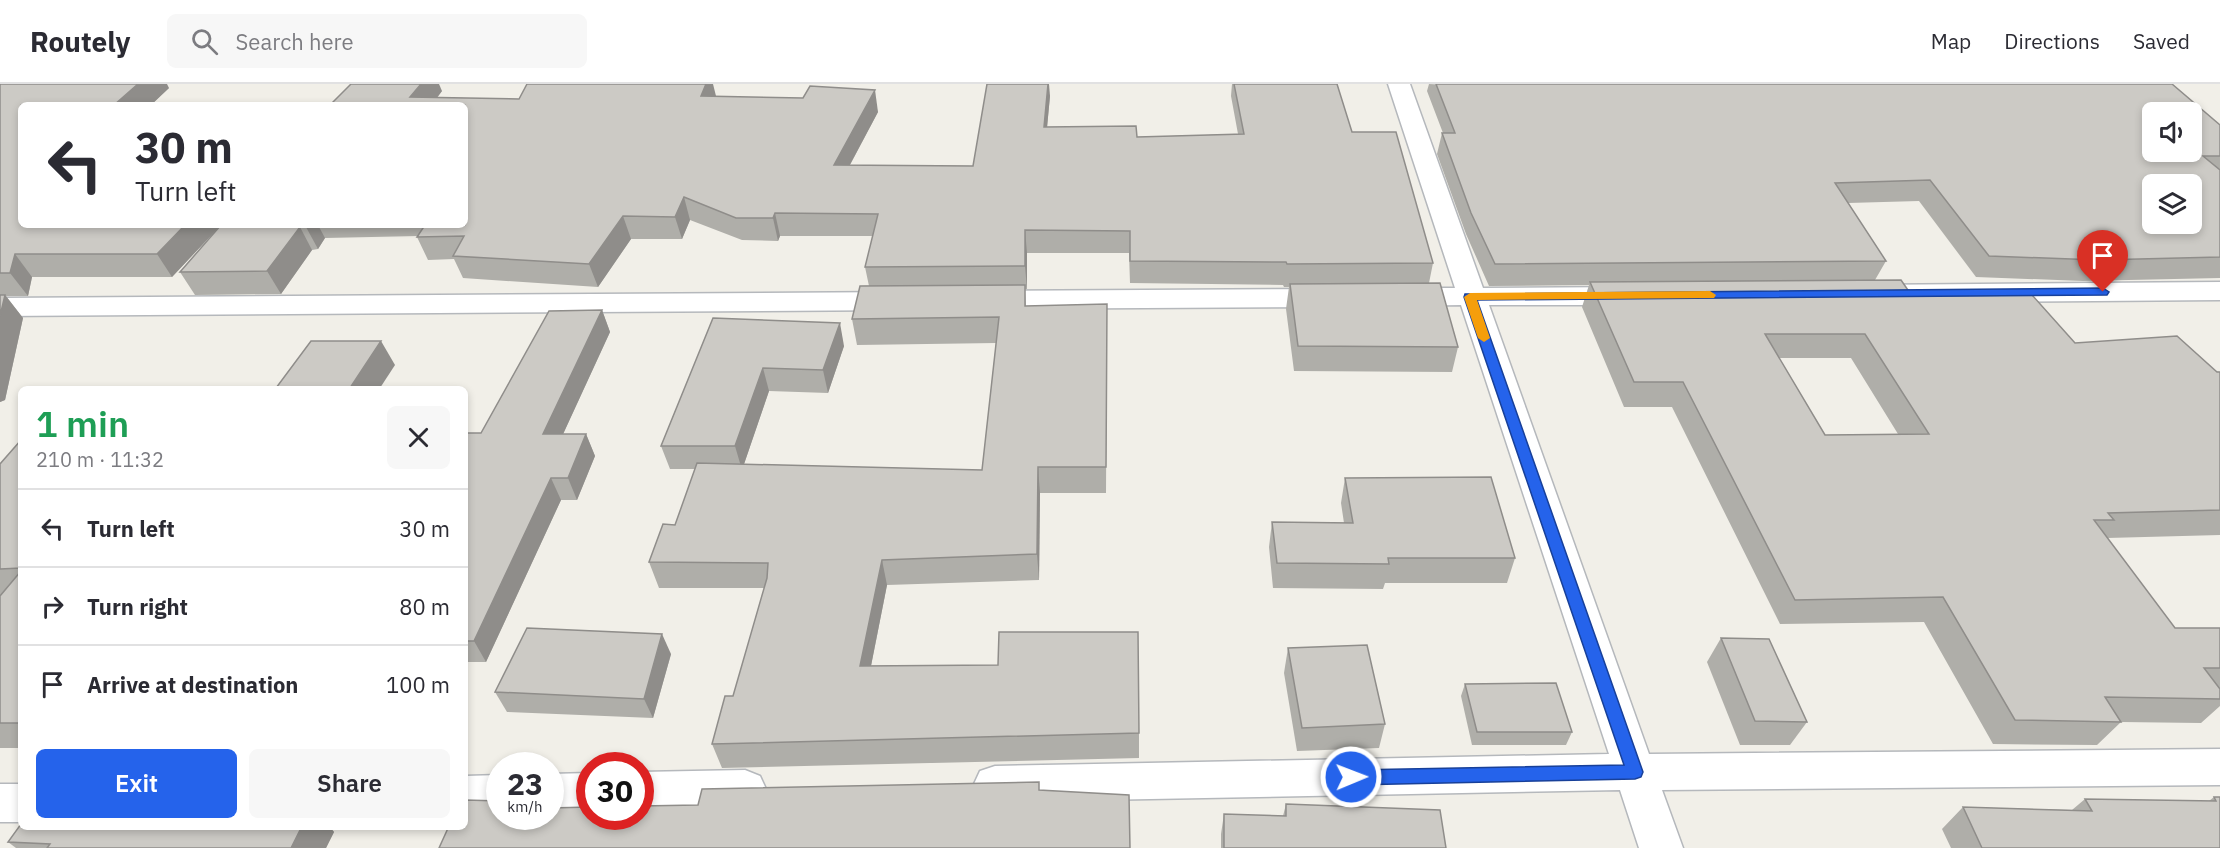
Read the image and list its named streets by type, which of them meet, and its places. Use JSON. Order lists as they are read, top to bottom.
{
  "page": {
    "header": "Routely",
    "search": "Search here",
    "nav": ["Map", "Directions", "Saved"],
    "turn": ["30 m", "Turn left"],
    "heading": ["1 min", "210 m · 11:32"],
    "list": [
      {
        "name": "Turn left",
        "value": "30 m"
      },
      {
        "name": "Turn right",
        "value": "80 m"
      },
      {
        "name": "Arrive at destination",
        "value": "100 m"
      }
    ],
    "buttons": ["Exit", "Share"],
    "speed": "23 km/h",
    "limit": "30"
  }
}
